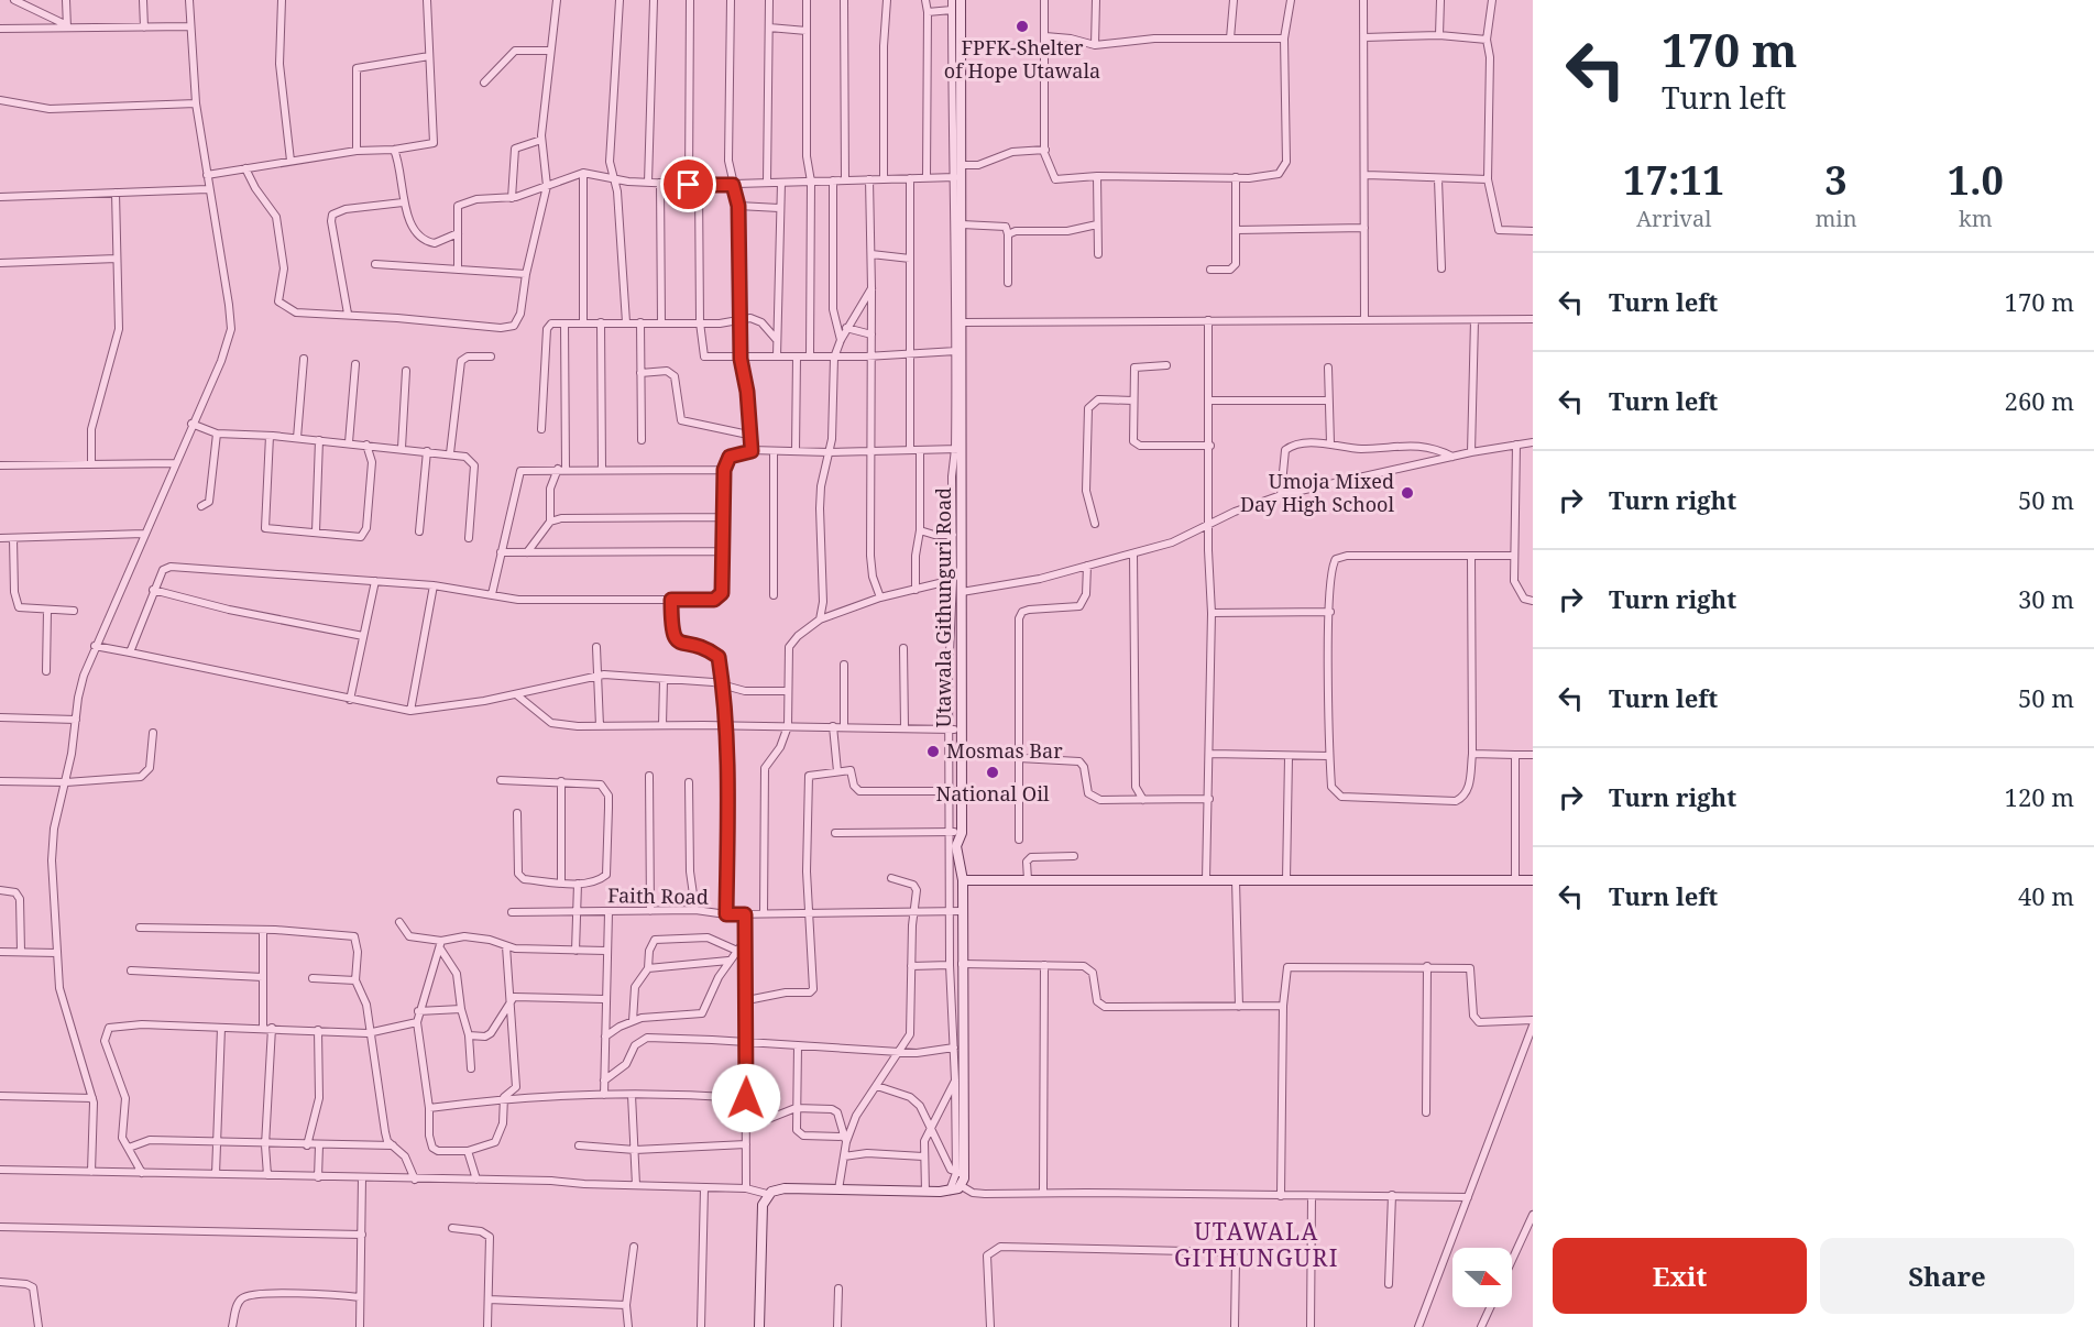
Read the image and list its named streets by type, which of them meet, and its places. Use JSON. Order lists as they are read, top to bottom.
{
  "streets": {
    "street": ["Utawala Githunguri Road", "Faith Road"]
  },
  "crossings": [
    ["Utawala Githunguri Road", "Faith Road"]
  ],
  "districts": ["UTAWALA GITHUNGURI"],
  "places": [
    "FPFK-Shelter of Hope Utawala",
    "Umoja Mixed Day High School",
    "Mosmas Bar",
    "National Oil"
  ],
  "north": "right",
  "page": {
    "turn": ["170 m", "Turn left"],
    "eta": [
      "17:11",
      "Arrival",
      "3",
      "min",
      "1.0",
      "km"
    ],
    "list": [
      {
        "name": "Turn left",
        "value": "170 m"
      },
      {
        "name": "Turn left",
        "value": "260 m"
      },
      {
        "name": "Turn right",
        "value": "50 m"
      },
      {
        "name": "Turn right",
        "value": "30 m"
      },
      {
        "name": "Turn left",
        "value": "50 m"
      },
      {
        "name": "Turn right",
        "value": "120 m"
      },
      {
        "name": "Turn left",
        "value": "40 m"
      }
    ],
    "buttons": ["Exit", "Share"]
  }
}
